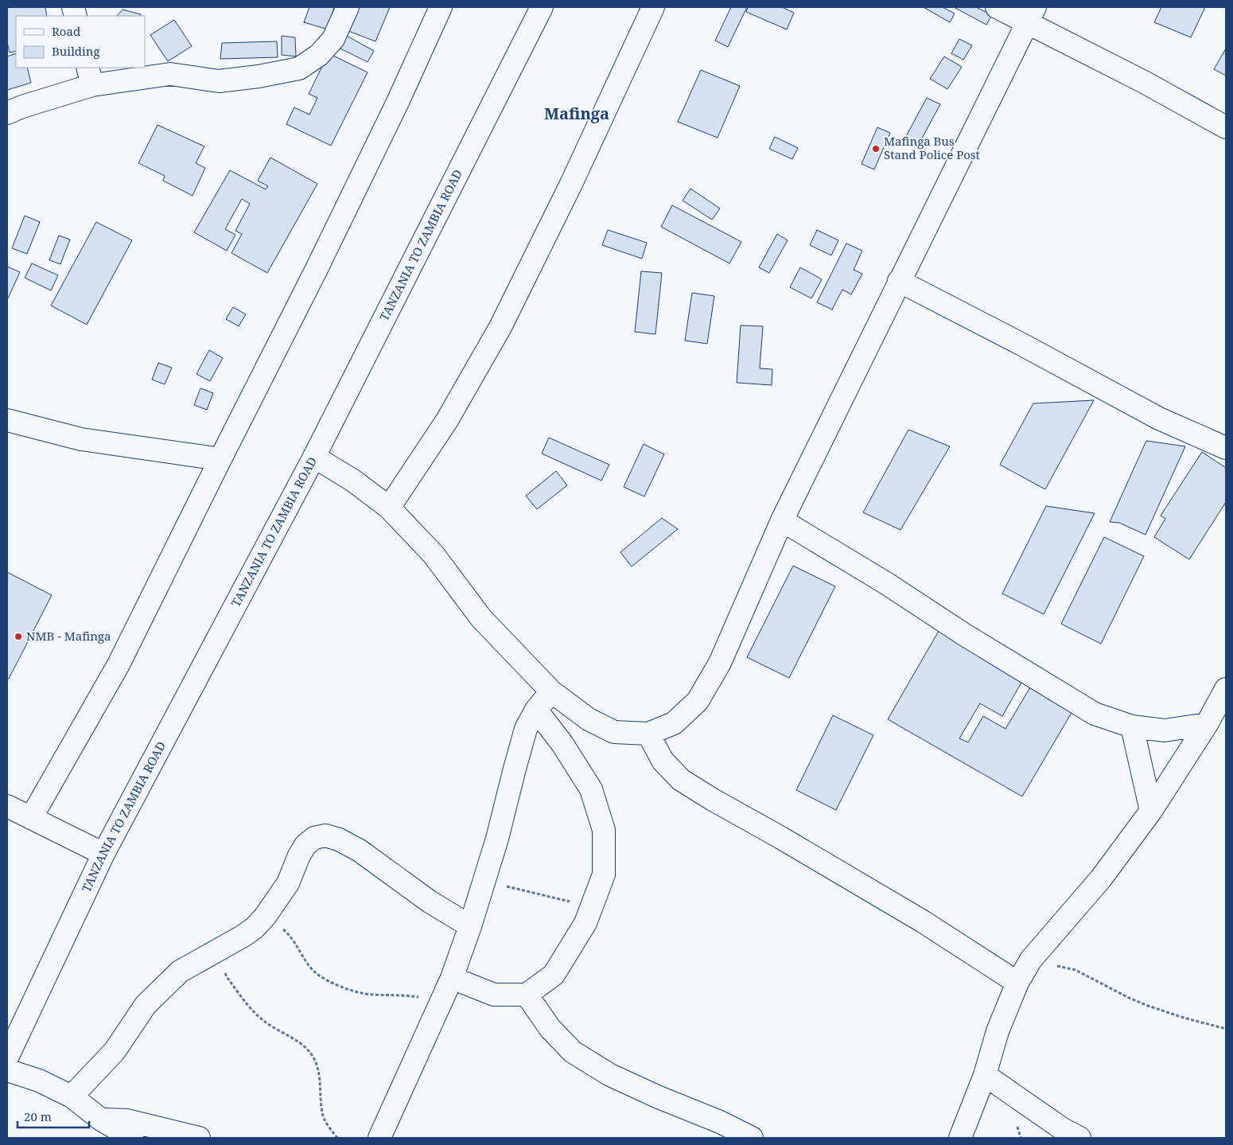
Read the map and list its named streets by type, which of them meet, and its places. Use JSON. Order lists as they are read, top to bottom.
{
  "streets": {
    "main road": ["TANZANIA TO ZAMBIA ROAD"]
  },
  "districts": ["Mafinga"],
  "places": ["Mafinga Bus Stand Police Post", "NMB - Mafinga"],
  "legend": ["Road", "Building"],
  "scale_bar": "20 m"
}
